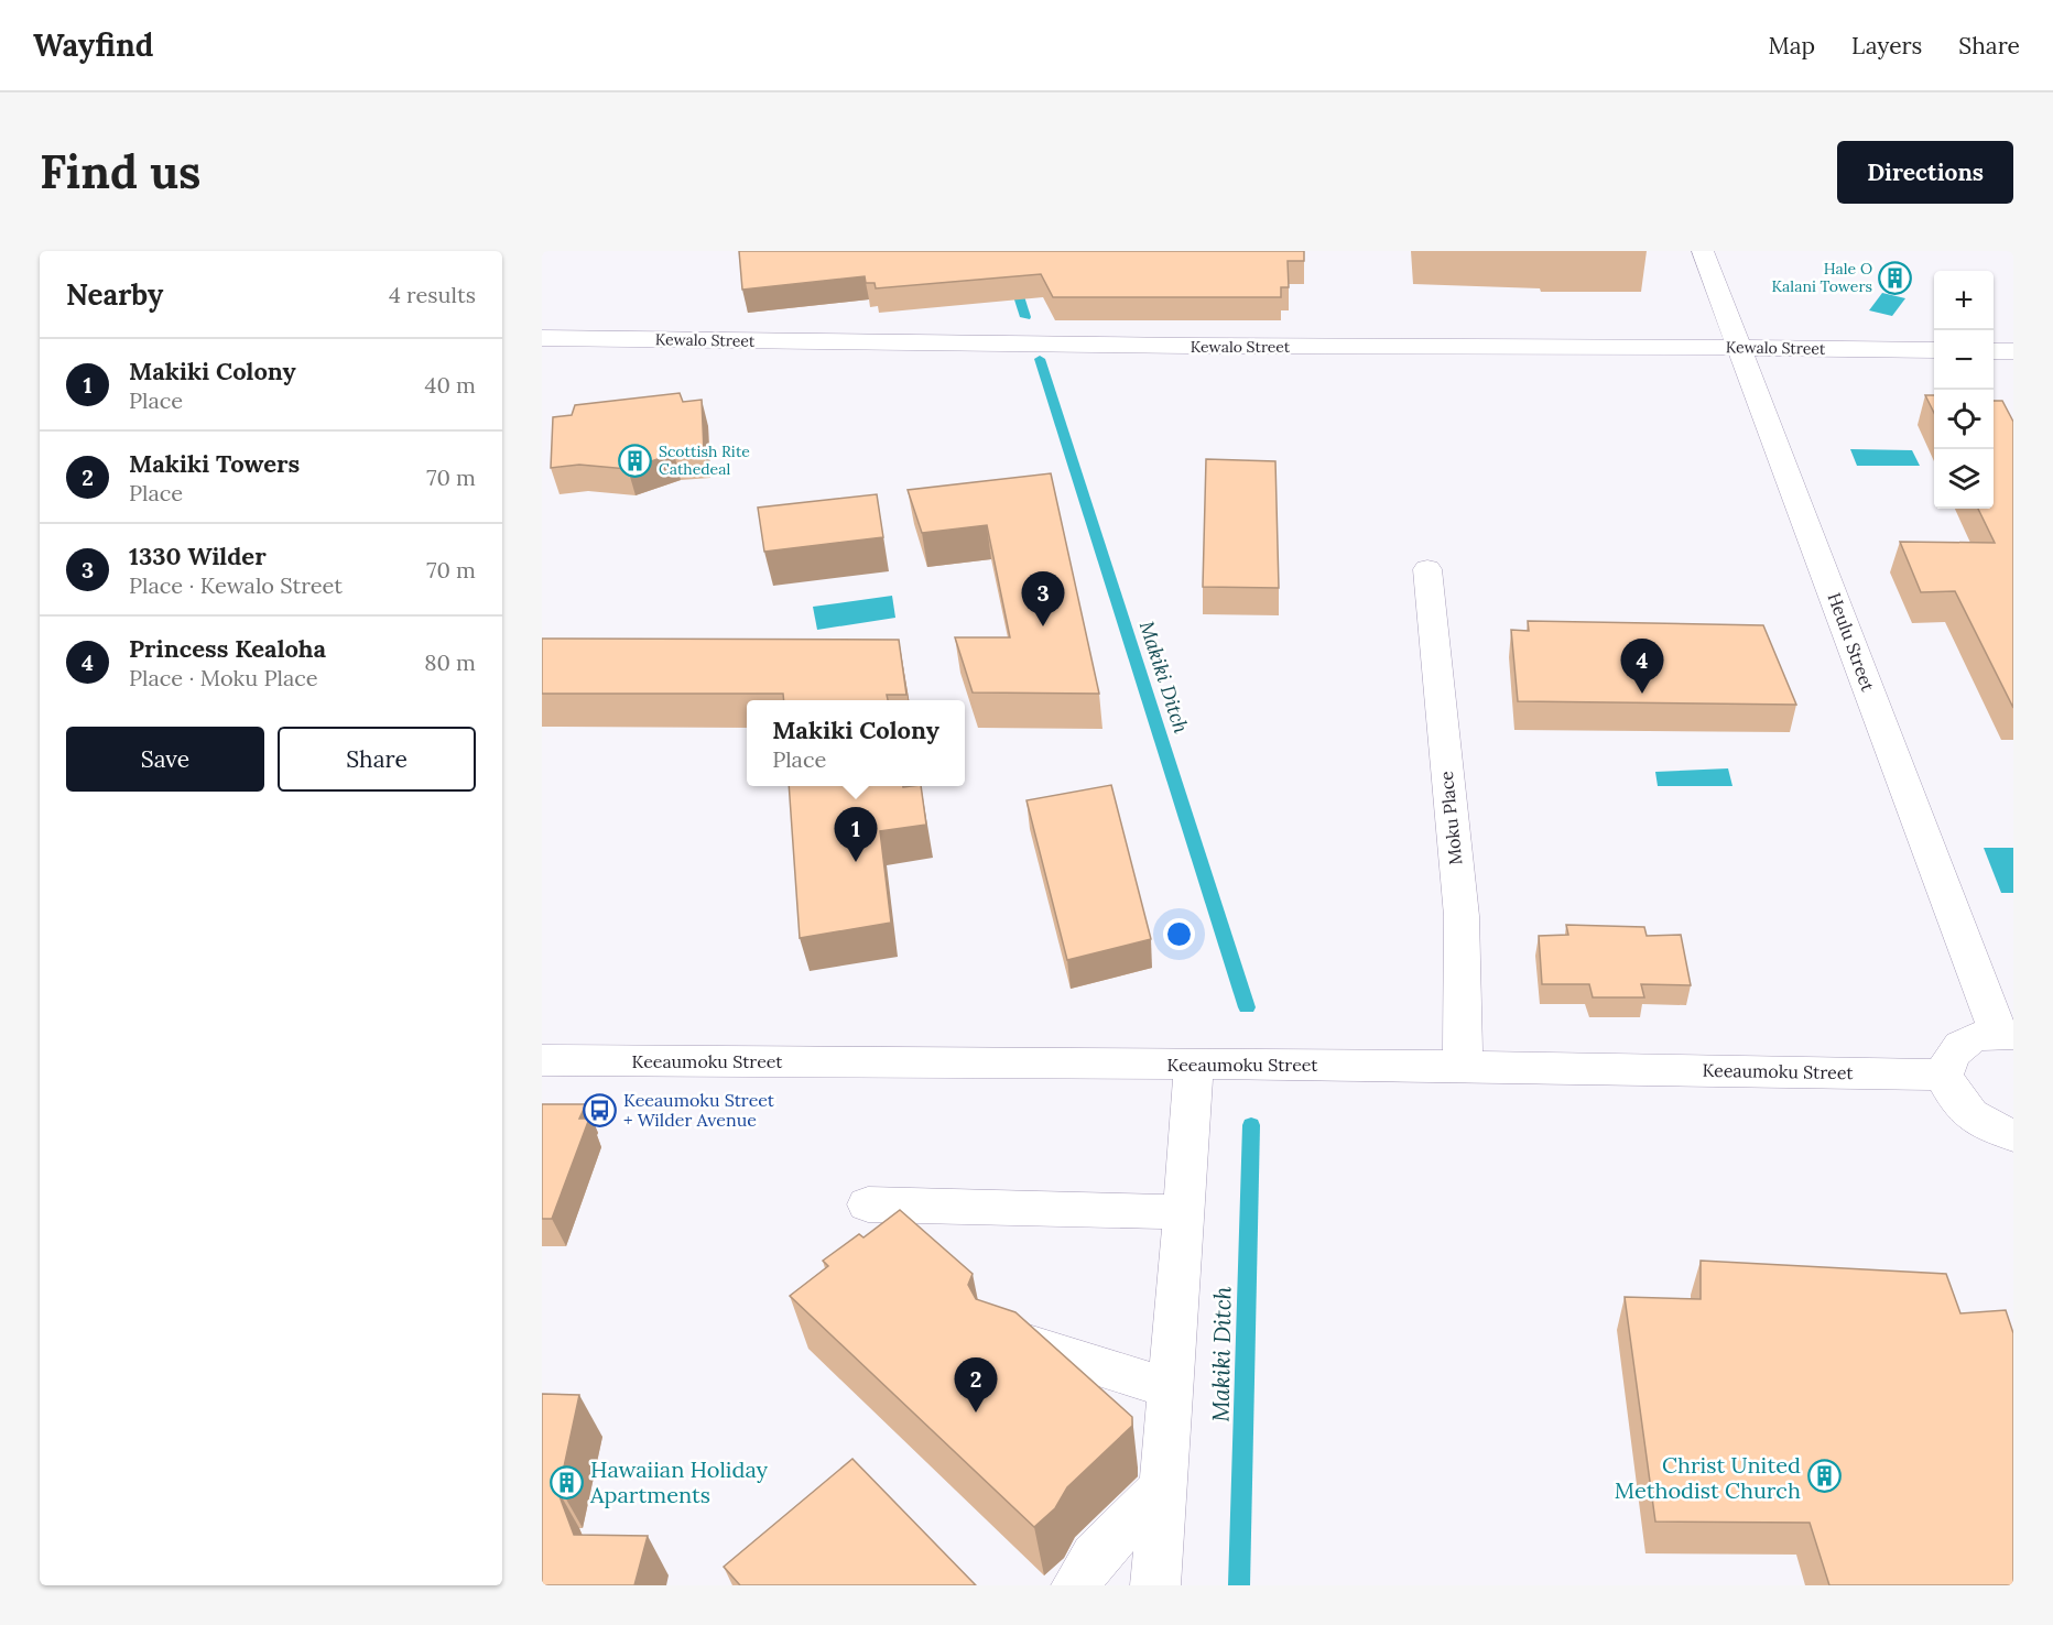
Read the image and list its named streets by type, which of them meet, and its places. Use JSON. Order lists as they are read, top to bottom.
{
  "streets": {
    "street": [
      "Kewalo Street",
      "Heulu Street",
      "Moku Place",
      "Keeaumoku Street"
    ]
  },
  "crossings": [
    ["Kewalo Street", "Heulu Street"],
    ["Moku Place", "Keeaumoku Street"]
  ],
  "water": ["Makiki Ditch"],
  "places": {
    "building": [
      "Hale O Kalani Towers",
      "Scottish Rite Cathedeal",
      "Christ United Methodist Church",
      "Hawaiian Holiday Apartments"
    ],
    "bus stop": ["Keeaumoku Street + Wilder Avenue"]
  },
  "page": {
    "header": "Wayfind",
    "nav": ["Map", "Layers", "Share"],
    "buttons": [
      "Directions",
      ["Save", "Share"]
    ],
    "title": "Find us",
    "heading": ["Nearby", "4 results"],
    "map_buttons": ["+", "−"],
    "list": [
      {
        "mark": "1",
        "name": "Makiki Colony",
        "note": "Place",
        "value": "40 m"
      },
      {
        "mark": "2",
        "name": "Makiki Towers",
        "note": "Place",
        "value": "70 m"
      },
      {
        "mark": "3",
        "name": "1330 Wilder",
        "note": "Place · Kewalo Street",
        "value": "70 m"
      },
      {
        "mark": "4",
        "name": "Princess Kealoha",
        "note": "Place · Moku Place",
        "value": "80 m"
      }
    ],
    "pins": [
      "3",
      "4",
      "1",
      "2"
    ],
    "popup": ["Makiki Colony", "Place"]
  }
}
